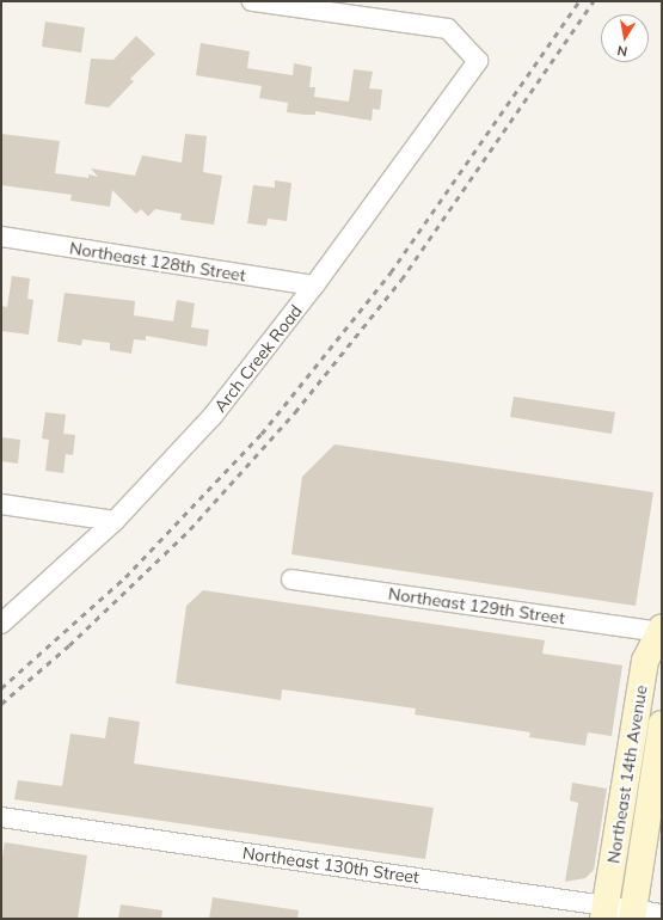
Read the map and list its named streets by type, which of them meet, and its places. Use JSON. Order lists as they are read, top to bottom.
{
  "streets": {
    "street": [
      "Northeast 128th Street",
      "Arch Creek Road",
      "Northeast 129th Street",
      "Northeast 14th Avenue",
      "Northeast 130th Street"
    ]
  },
  "crossings": [
    ["Northeast 128th Street", "Arch Creek Road"],
    ["Northeast 129th Street", "Northeast 14th Avenue"],
    ["Northeast 14th Avenue", "Northeast 130th Street"]
  ],
  "north": "bottom"
}
